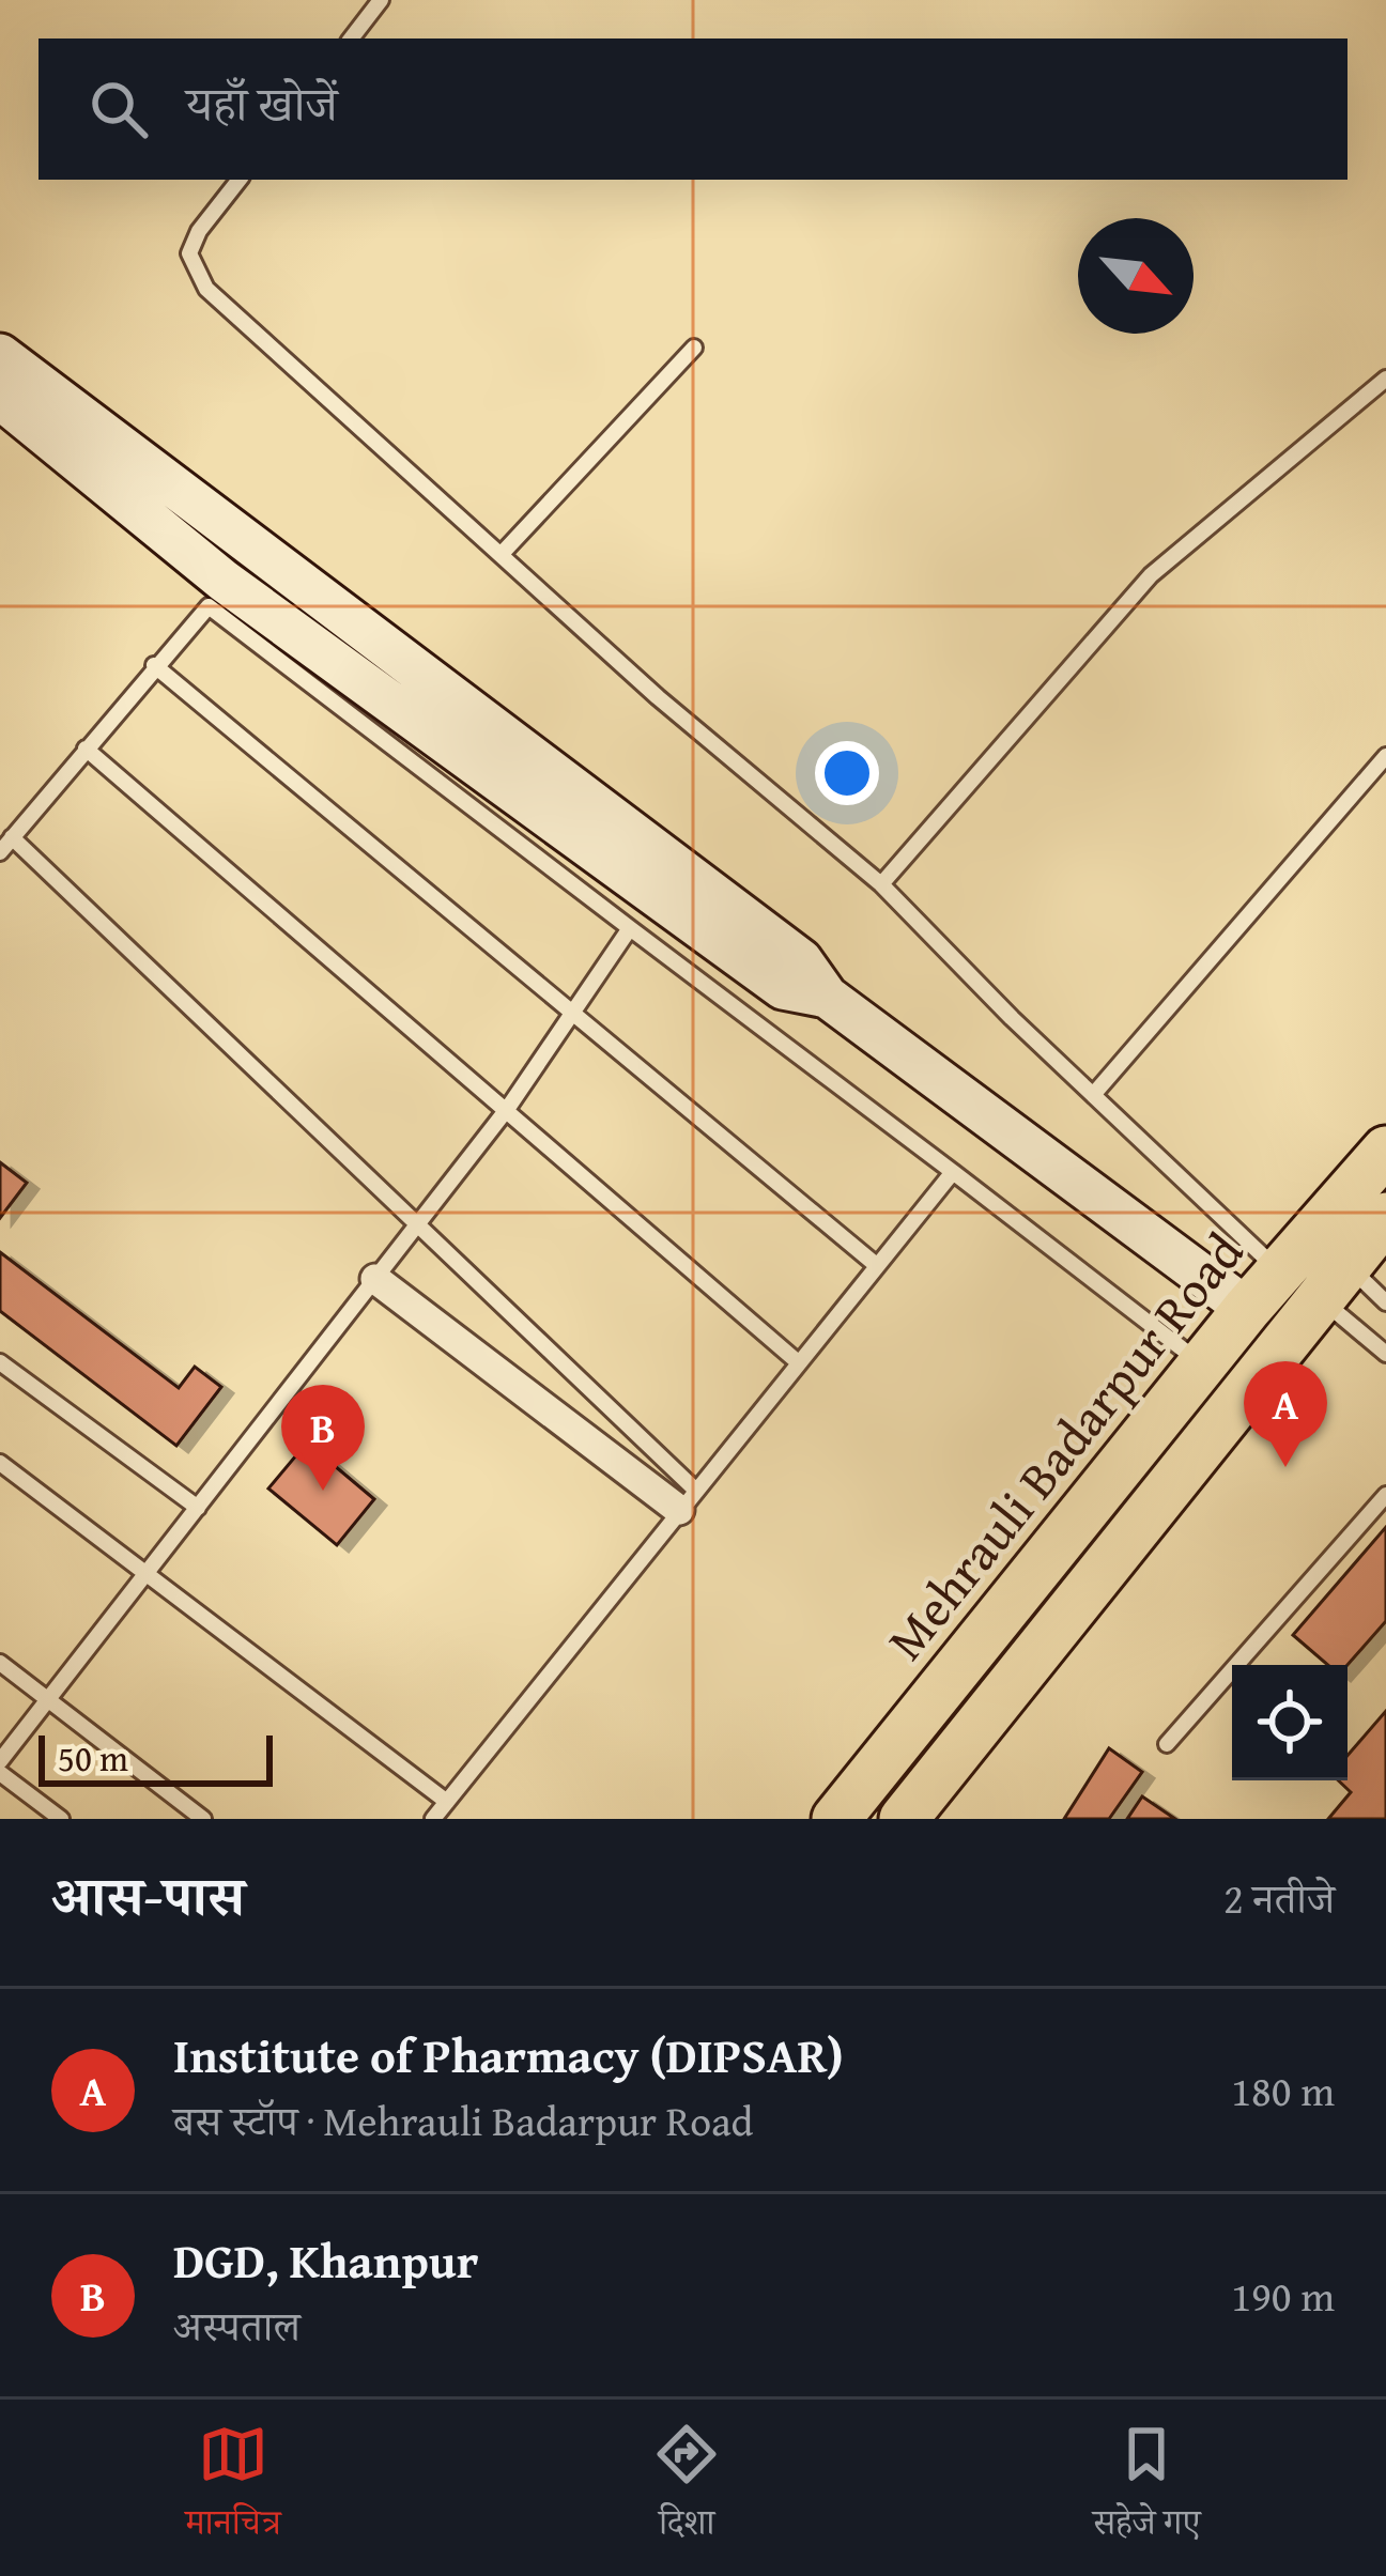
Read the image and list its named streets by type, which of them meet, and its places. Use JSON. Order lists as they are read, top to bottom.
{
  "streets": {
    "main road": ["Mehrauli Badarpur Road"]
  },
  "scale_bar": "50 m",
  "north": "bottom right",
  "page": {
    "search": "यहाँ खोजें",
    "pins": ["A", "B"],
    "scale": "50 m",
    "heading": ["आस-पास", "2 नतीजे"],
    "list": [
      {
        "mark": "A",
        "name": "Institute of Pharmacy (DIPSAR)",
        "note": "बस स्टॉप · Mehrauli Badarpur Road",
        "value": "180 m"
      },
      {
        "mark": "B",
        "name": "DGD, Khanpur",
        "note": "अस्पताल",
        "value": "190 m"
      }
    ],
    "nav": ["मानचित्र", "दिशा", "सहेजे गए"]
  }
}
